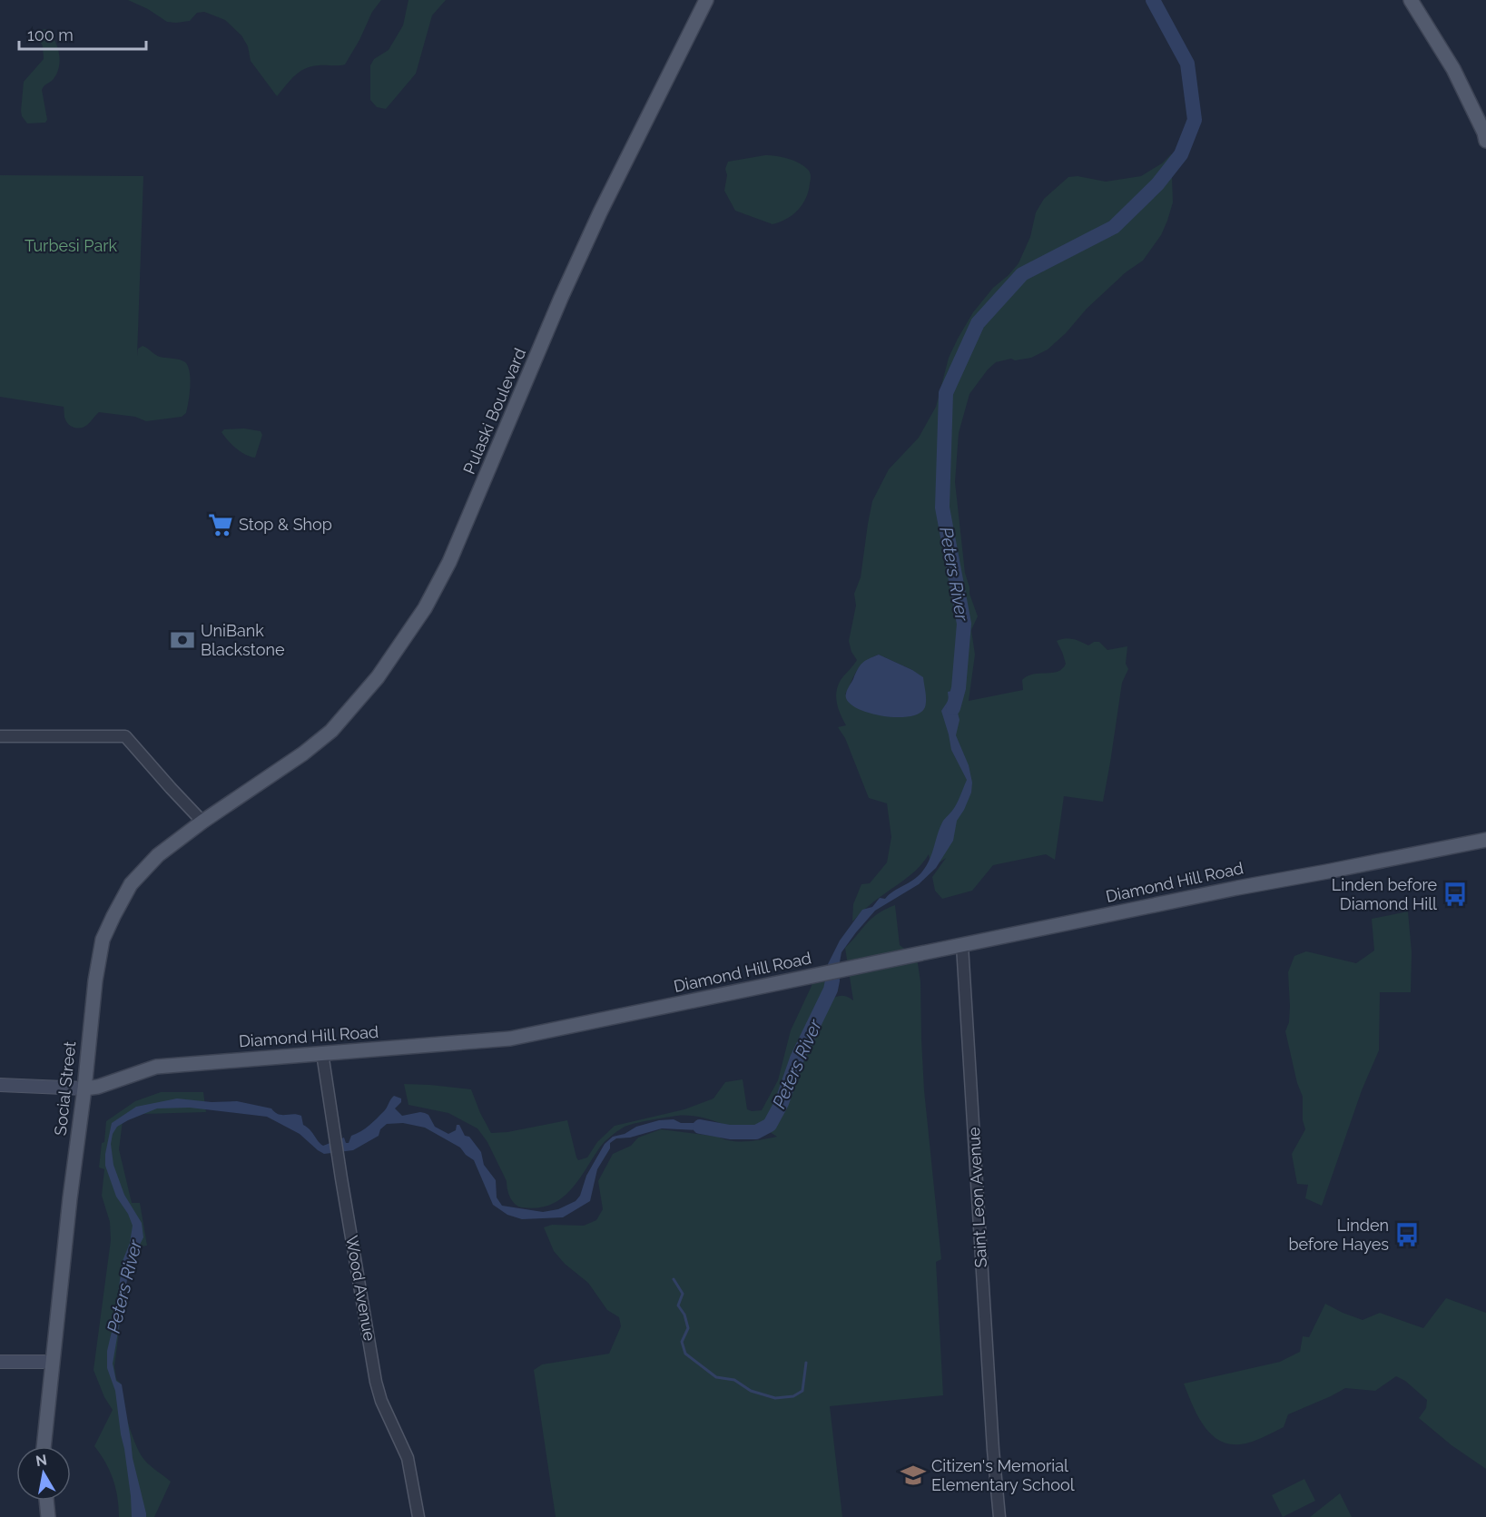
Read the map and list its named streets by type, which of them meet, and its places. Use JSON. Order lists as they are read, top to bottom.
{
  "streets": {
    "main road": ["Pulaski Boulevard", "Diamond Hill Road", "Social Street"],
    "street": ["Saint Leon Avenue", "Wood Avenue"]
  },
  "crossings": [
    ["Pulaski Boulevard", "Social Street"],
    ["Diamond Hill Road", "Social Street"],
    ["Diamond Hill Road", "Saint Leon Avenue"],
    ["Diamond Hill Road", "Wood Avenue"]
  ],
  "water": ["Peters River"],
  "parks": ["Turbesi Park"],
  "places": {
    "supermarket": ["Stop & Shop"],
    "bank": ["UniBank Blackstone"],
    "bus stop": ["Linden before Diamond Hill", "Linden before Hayes"],
    "school or university": ["Citizen's Memorial Elementary School"]
  },
  "scale_bar": "100 m",
  "north": "top"
}
